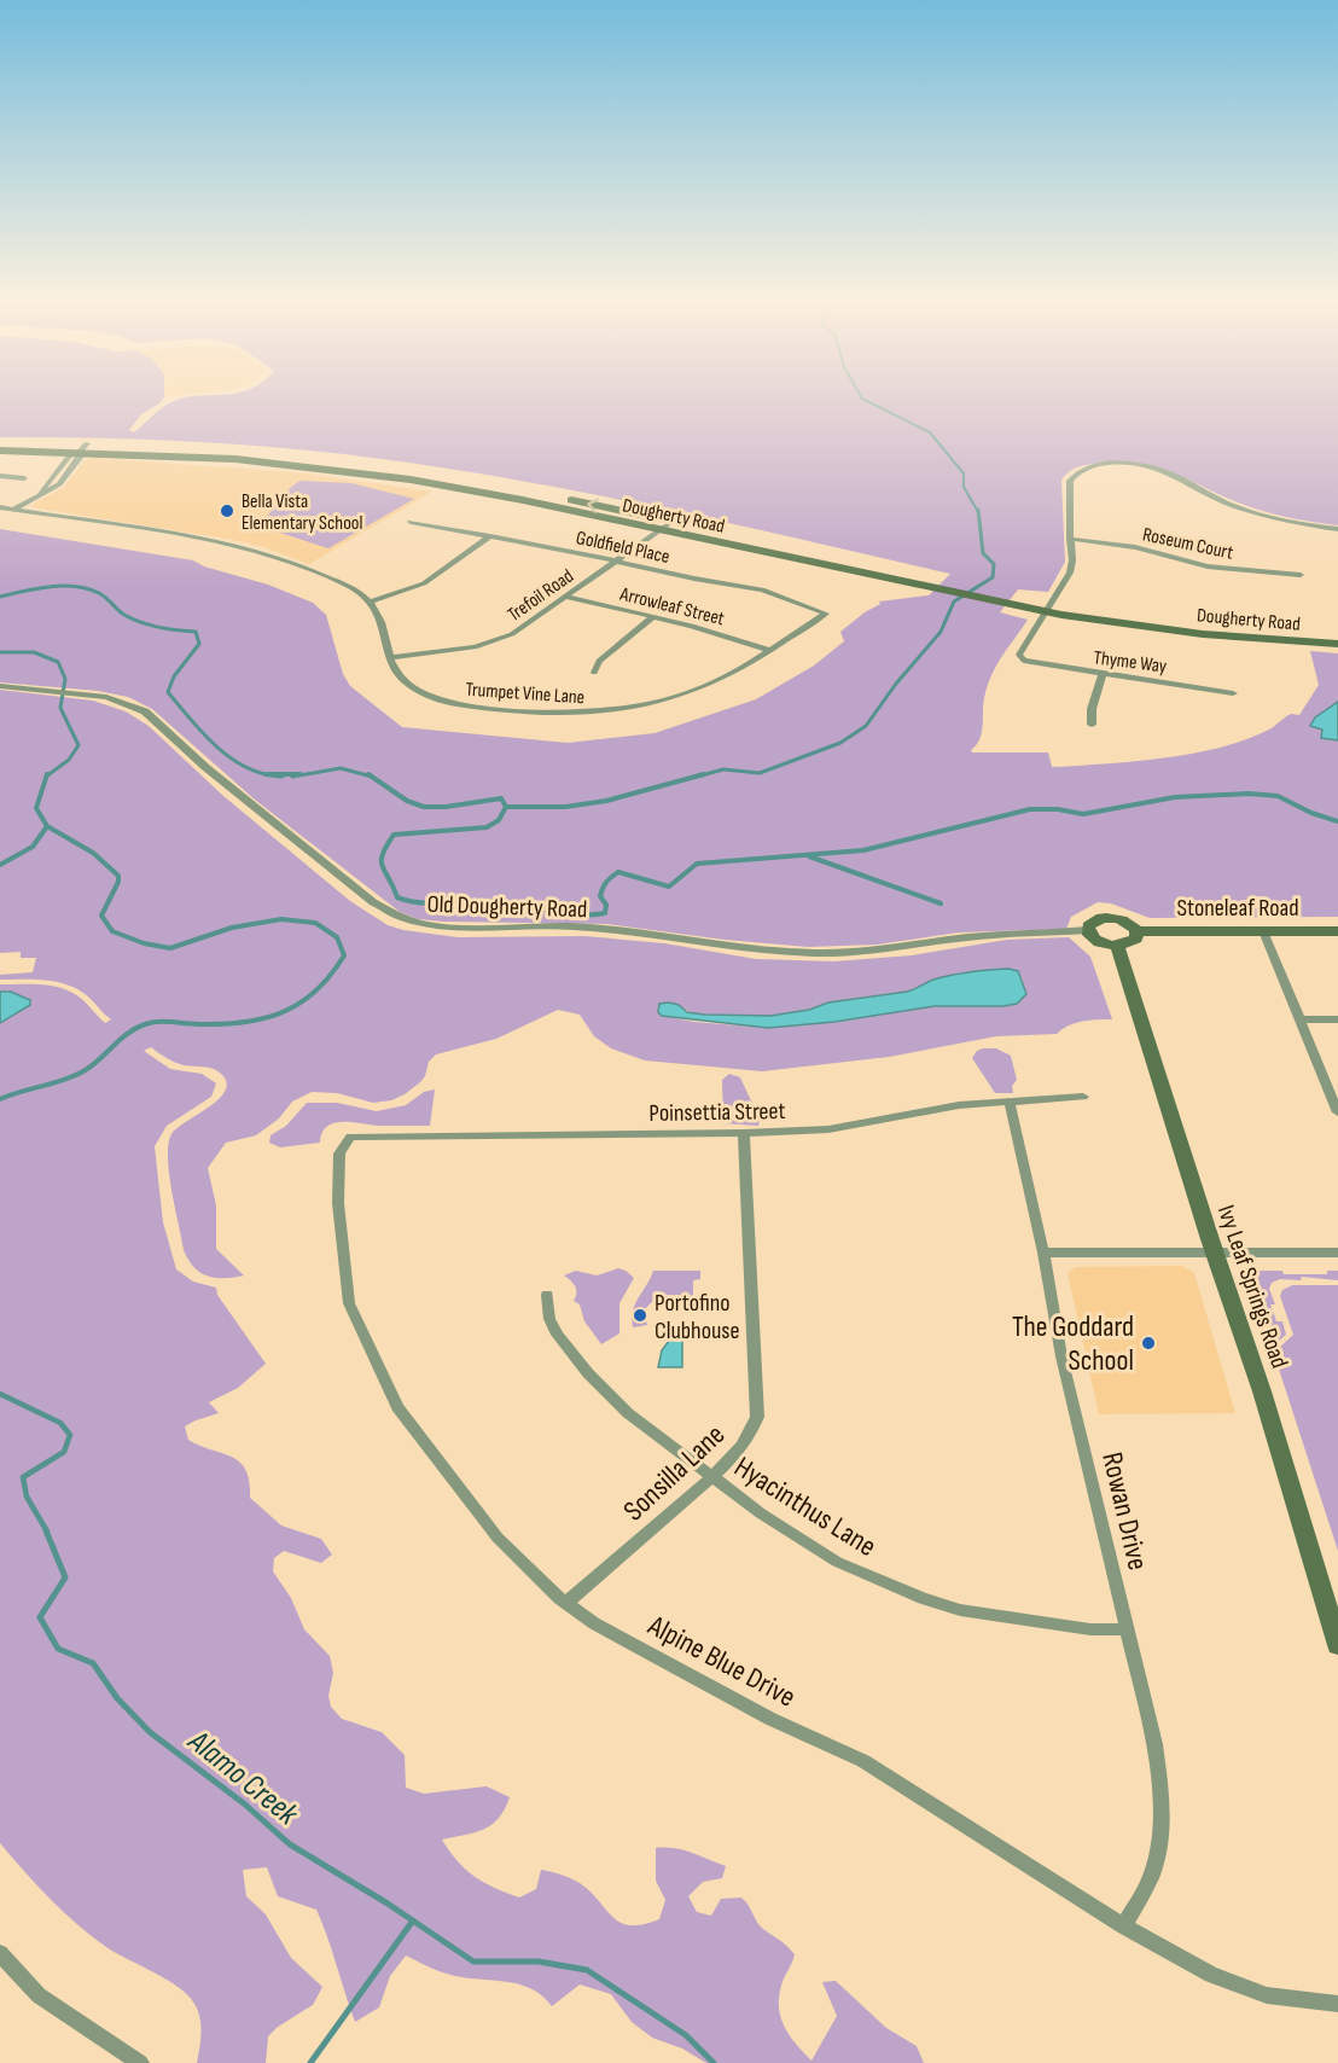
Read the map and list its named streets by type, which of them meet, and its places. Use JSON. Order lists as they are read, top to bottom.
{
  "streets": {
    "main road": ["Dougherty Road", "Stoneleaf Road", "Ivy Leaf Springs Road"],
    "street": [
      "Roseum Court",
      "Goldfield Place",
      "Trefoil Road",
      "Arrowleaf Street",
      "Thyme Way",
      "Trumpet Vine Lane",
      "Old Dougherty Road",
      "Poinsettia Street",
      "Sonsilla Lane",
      "Hyacinthus Lane",
      "Rowan Drive",
      "Alpine Blue Drive"
    ]
  },
  "crossings": [
    ["Dougherty Road", "Trefoil Road"],
    ["Dougherty Road", "Thyme Way"],
    ["Goldfield Place", "Trefoil Road"],
    ["Goldfield Place", "Trumpet Vine Lane"],
    ["Trefoil Road", "Arrowleaf Street"],
    ["Trefoil Road", "Trumpet Vine Lane"],
    ["Arrowleaf Street", "Trumpet Vine Lane"],
    ["Poinsettia Street", "Sonsilla Lane"],
    ["Poinsettia Street", "Rowan Drive"],
    ["Poinsettia Street", "Alpine Blue Drive"],
    ["Sonsilla Lane", "Hyacinthus Lane"],
    ["Sonsilla Lane", "Alpine Blue Drive"],
    ["Hyacinthus Lane", "Rowan Drive"],
    ["Rowan Drive", "Alpine Blue Drive"]
  ],
  "water": ["Alamo Creek"],
  "places": ["Bella Vista Elementary School", "Portofino Clubhouse", "The Goddard School"]
}
